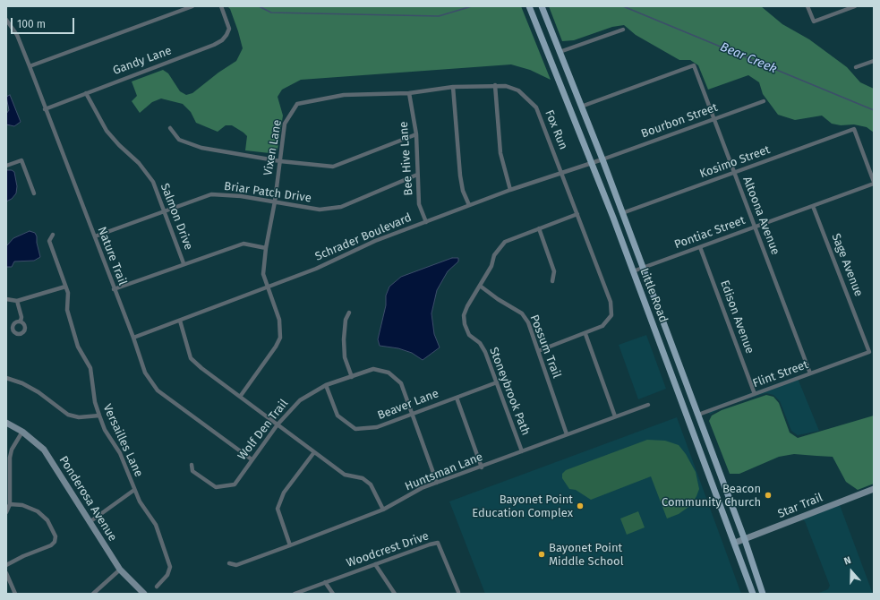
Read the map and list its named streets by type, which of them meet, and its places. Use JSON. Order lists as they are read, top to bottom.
{
  "streets": {
    "main road": ["Little Road"],
    "street": [
      "Gandy Lane",
      "Bourbon Street",
      "Fox Run",
      "Vixen Lane",
      "Bee Hive Lane",
      "Kosimo Street",
      "Briar Patch Drive",
      "Altoona Avenue",
      "Salmon Drive",
      "Pontiac Street",
      "Schrader Boulevard",
      "Nature Trail",
      "Sage Avenue",
      "Edison Avenue",
      "Possum Trail",
      "Flint Street",
      "Stoneybrook Path",
      "Beaver Lane",
      "Wolf Den Trail",
      "Versailles Lane",
      "Huntsman Lane",
      "Ponderosa Avenue",
      "Star Trail",
      "Woodcrest Drive"
    ]
  },
  "crossings": [
    ["Gandy Lane", "Salmon Drive"],
    ["Gandy Lane", "Nature Trail"],
    ["Bourbon Street", "Altoona Avenue"],
    ["Bourbon Street", "Schrader Boulevard"],
    ["Bourbon Street", "Little Road"],
    ["Fox Run", "Vixen Lane"],
    ["Fox Run", "Bee Hive Lane"],
    ["Fox Run", "Schrader Boulevard"],
    ["Fox Run", "Possum Trail"],
    ["Fox Run", "Stoneybrook Path"],
    ["Vixen Lane", "Briar Patch Drive"],
    ["Vixen Lane", "Schrader Boulevard"],
    ["Bee Hive Lane", "Briar Patch Drive"],
    ["Bee Hive Lane", "Schrader Boulevard"],
    ["Kosimo Street", "Altoona Avenue"],
    ["Kosimo Street", "Pontiac Street"],
    ["Kosimo Street", "Little Road"],
    ["Briar Patch Drive", "Salmon Drive"],
    ["Briar Patch Drive", "Nature Trail"],
    ["Altoona Avenue", "Pontiac Street"],
    ["Altoona Avenue", "Little Road"],
    ["Altoona Avenue", "Flint Street"],
    ["Pontiac Street", "Sage Avenue"],
    ["Pontiac Street", "Little Road"],
    ["Pontiac Street", "Edison Avenue"],
    ["Schrader Boulevard", "Nature Trail"],
    ["Schrader Boulevard", "Little Road"],
    ["Nature Trail", "Wolf Den Trail"],
    ["Sage Avenue", "Flint Street"],
    ["Little Road", "Flint Street"],
    ["Little Road", "Star Trail"],
    ["Edison Avenue", "Flint Street"],
    ["Possum Trail", "Stoneybrook Path"],
    ["Possum Trail", "Huntsman Lane"],
    ["Stoneybrook Path", "Beaver Lane"],
    ["Stoneybrook Path", "Huntsman Lane"],
    ["Beaver Lane", "Wolf Den Trail"],
    ["Wolf Den Trail", "Huntsman Lane"],
    ["Versailles Lane", "Ponderosa Avenue"]
  ],
  "water": ["Bear Creek"],
  "places": ["Beacon Community Church", "Bayonet Point Education Complex", "Bayonet Point Middle School"],
  "scale_bar": "100 m",
  "north": "top"
}
